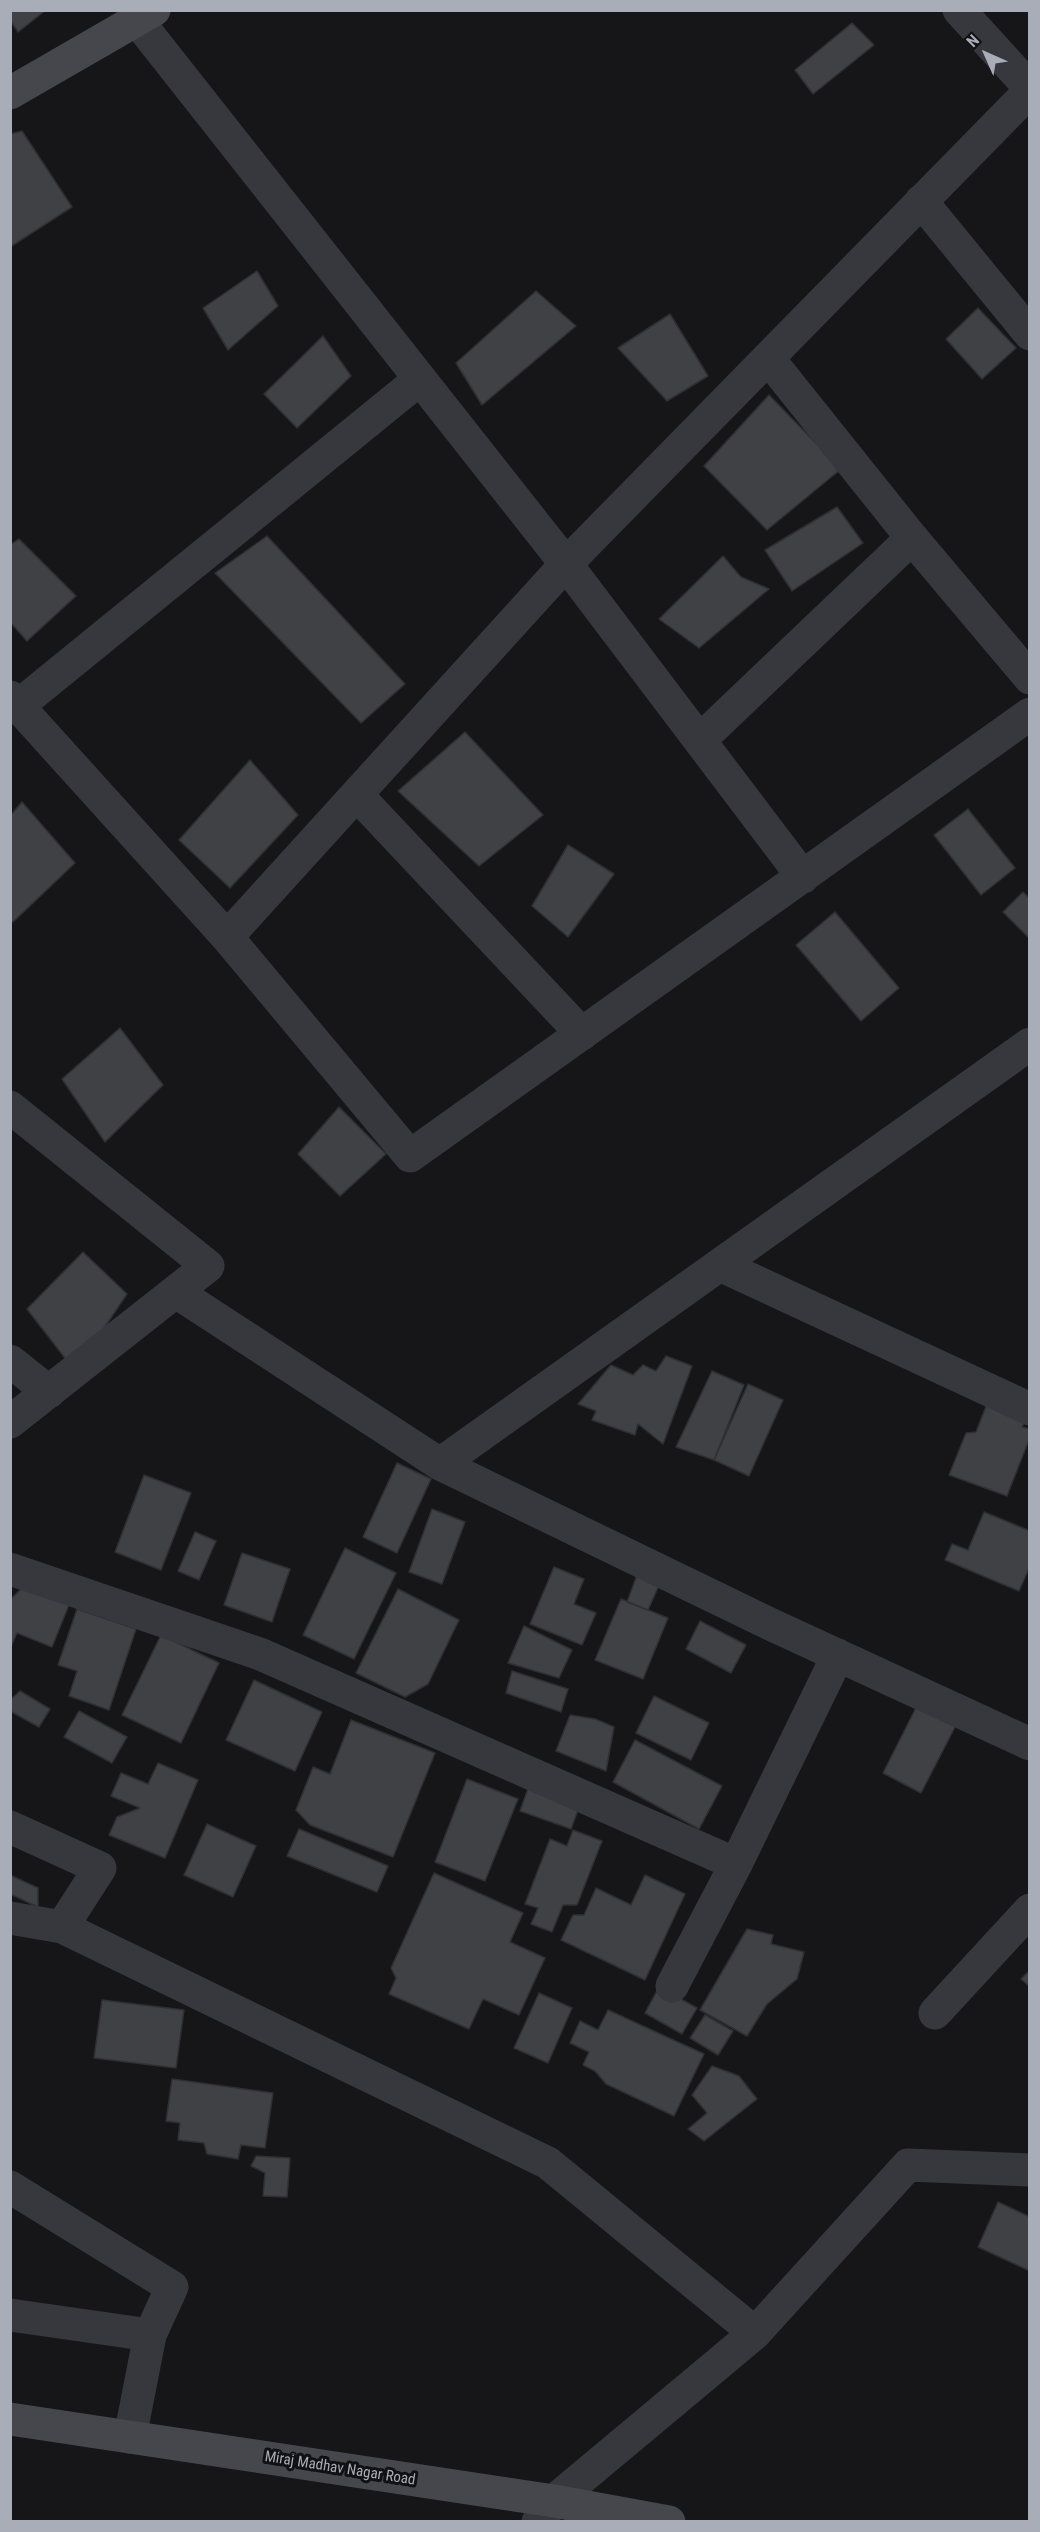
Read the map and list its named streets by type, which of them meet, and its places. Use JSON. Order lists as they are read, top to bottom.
{
  "streets": {
    "street": ["Miraj Madhav Nagar Road"]
  },
  "north": "top left"
}
